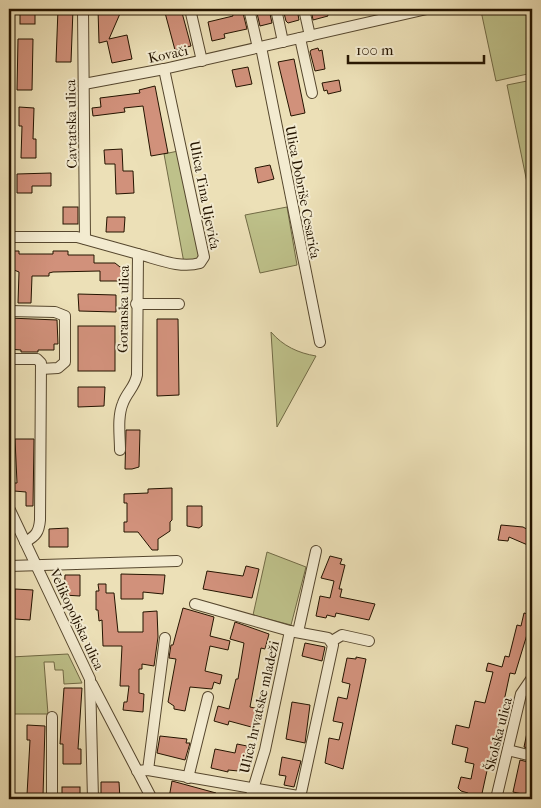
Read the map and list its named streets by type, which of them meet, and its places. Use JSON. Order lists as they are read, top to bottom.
{
  "streets": {
    "street": [
      "Kovači",
      "Cavtatska ulica",
      "Ulica Dobriše Cesarića",
      "Ulica Tina Ujevića",
      "Goranska ulica",
      "Velikopoljska ulica",
      "Ulica hrvatske mladeži",
      "Školska ulica"
    ]
  },
  "crossings": [
    ["Kovači", "Cavtatska ulica"],
    ["Kovači", "Ulica Dobriše Cesarića"],
    ["Kovači", "Ulica Tina Ujevića"],
    ["Cavtatska ulica", "Goranska ulica"],
    ["Ulica Tina Ujevića", "Goranska ulica"]
  ],
  "scale_bar": "100 m"
}
